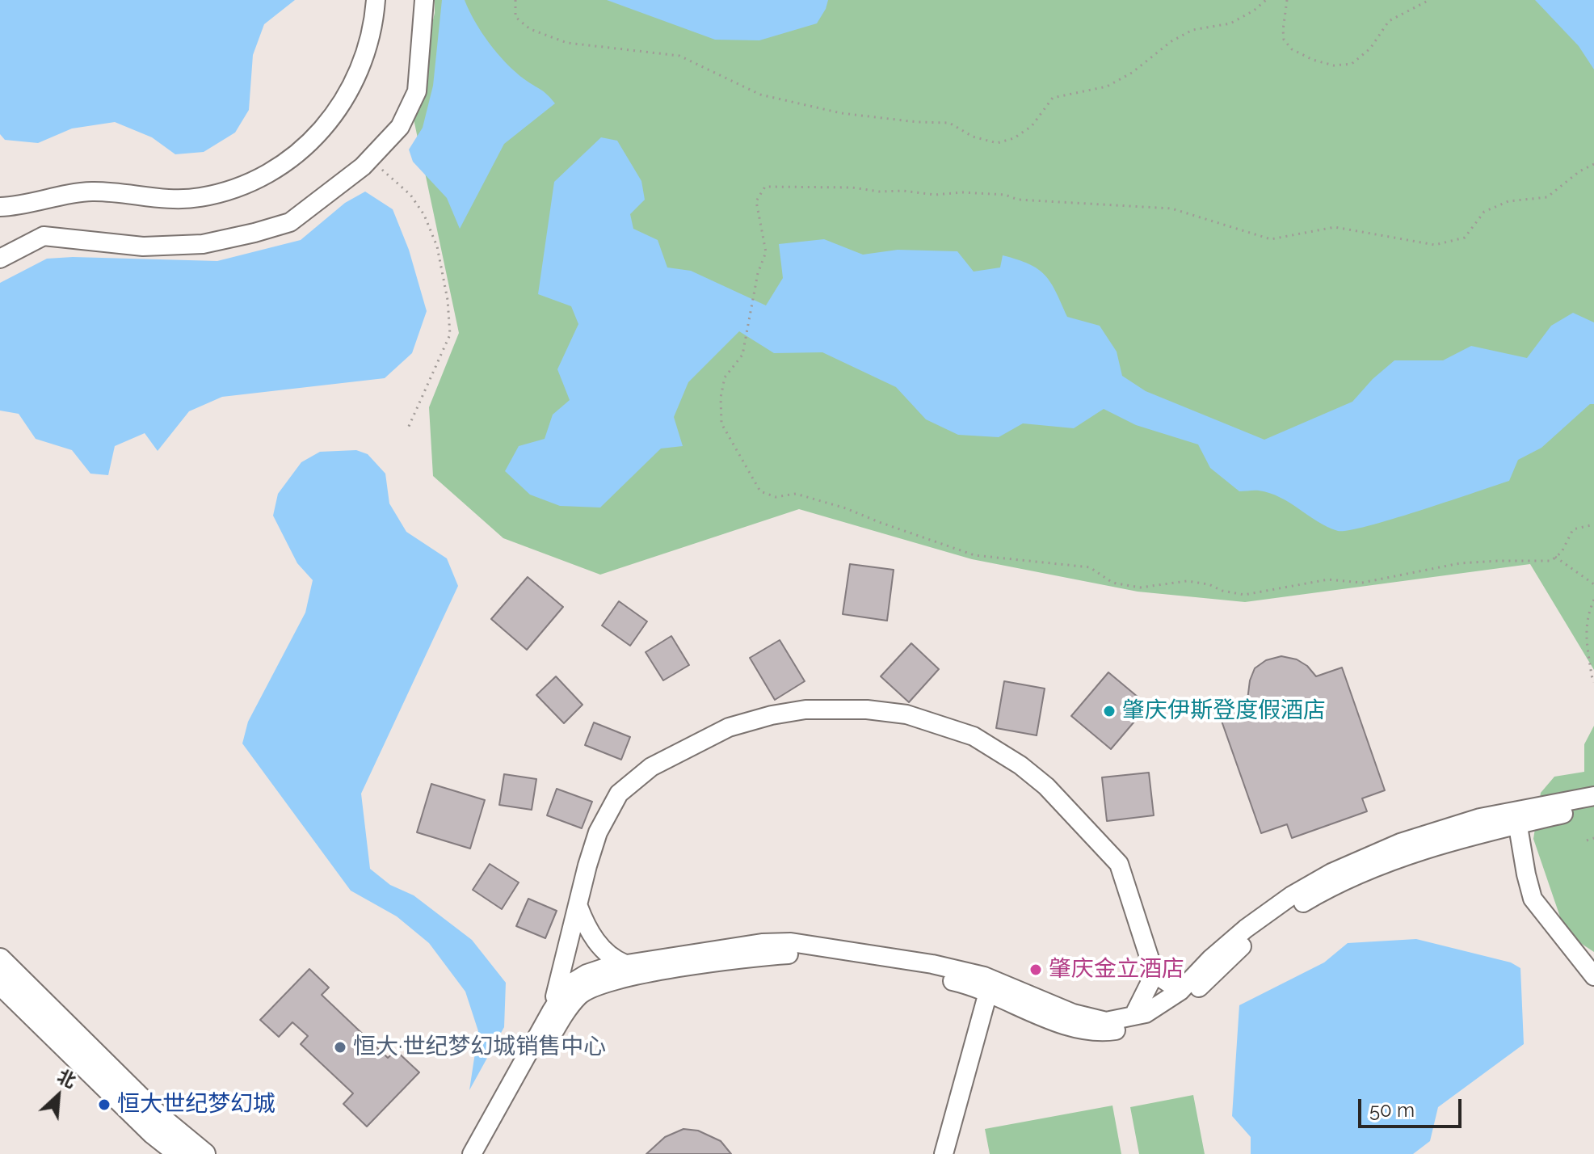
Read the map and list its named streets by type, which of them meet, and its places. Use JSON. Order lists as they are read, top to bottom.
{
  "places": [
    "肇庆伊斯登度假酒店",
    "肇庆金立酒店",
    "恒大·世纪梦幻城销售中心",
    "恒大世纪梦幻城"
  ],
  "scale_bar": "50 m",
  "north": "top right"
}
